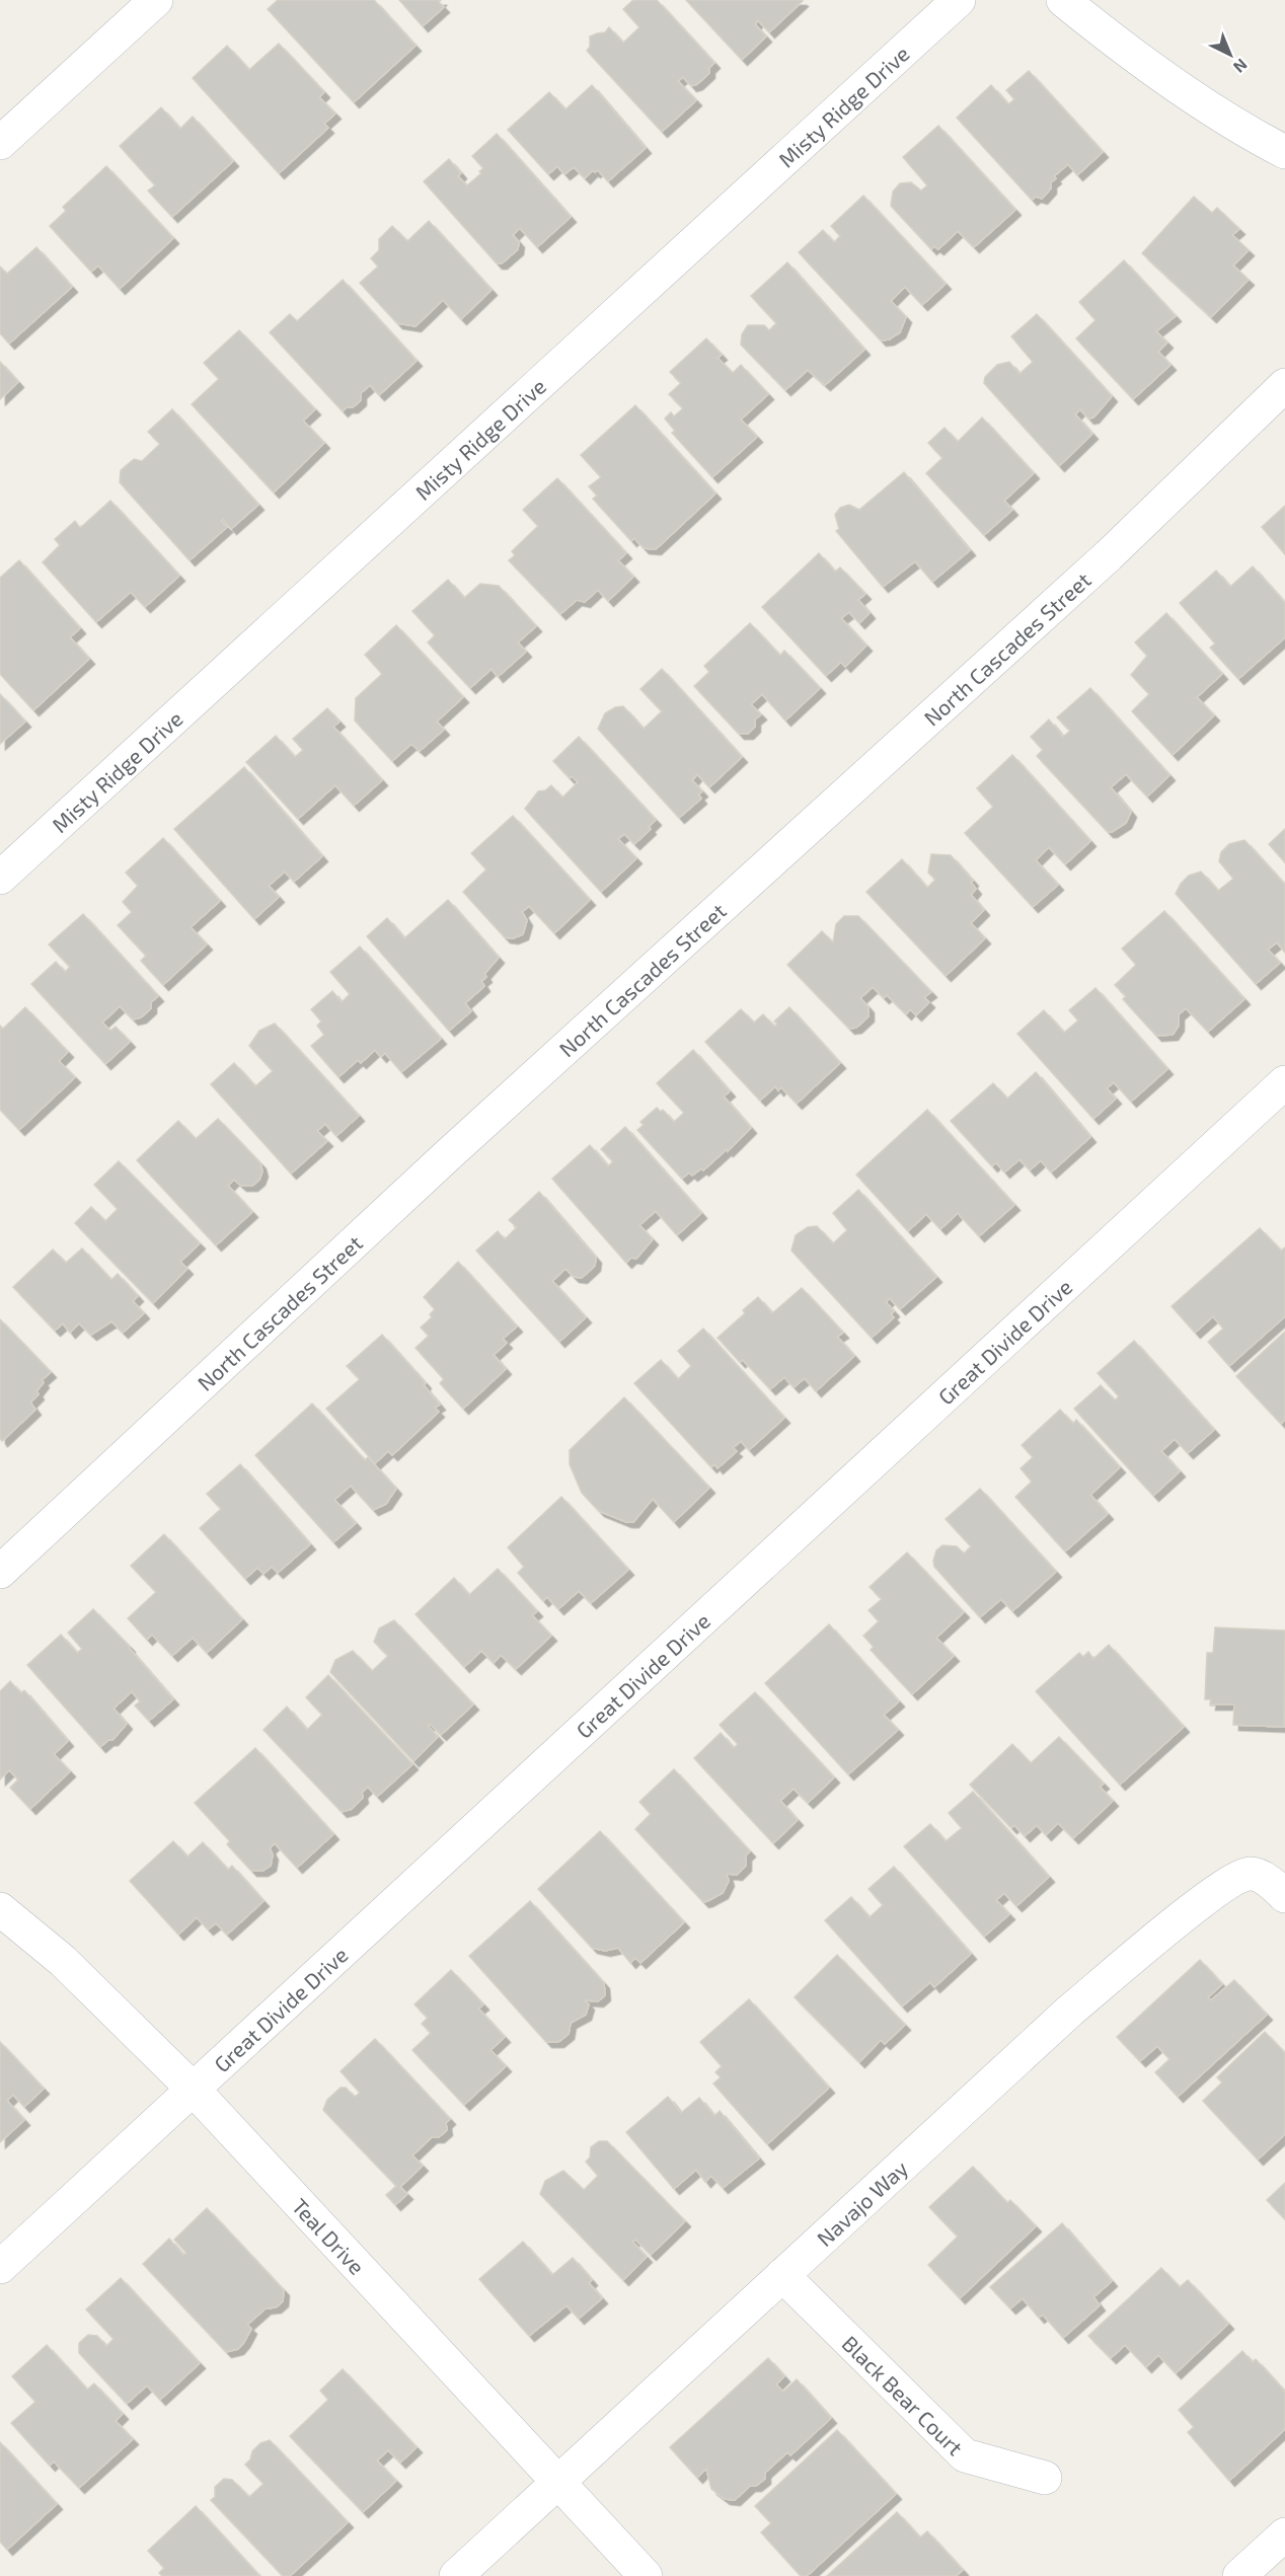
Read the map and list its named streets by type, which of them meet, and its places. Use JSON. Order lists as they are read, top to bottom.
{
  "streets": {
    "street": [
      "Misty Ridge Drive",
      "North Cascades Street",
      "Great Divide Drive",
      "Navajo Way",
      "Teal Drive",
      "Black Bear Court"
    ]
  },
  "crossings": [
    ["Great Divide Drive", "Teal Drive"],
    ["Navajo Way", "Teal Drive"],
    ["Navajo Way", "Black Bear Court"]
  ],
  "north": "bottom right"
}
